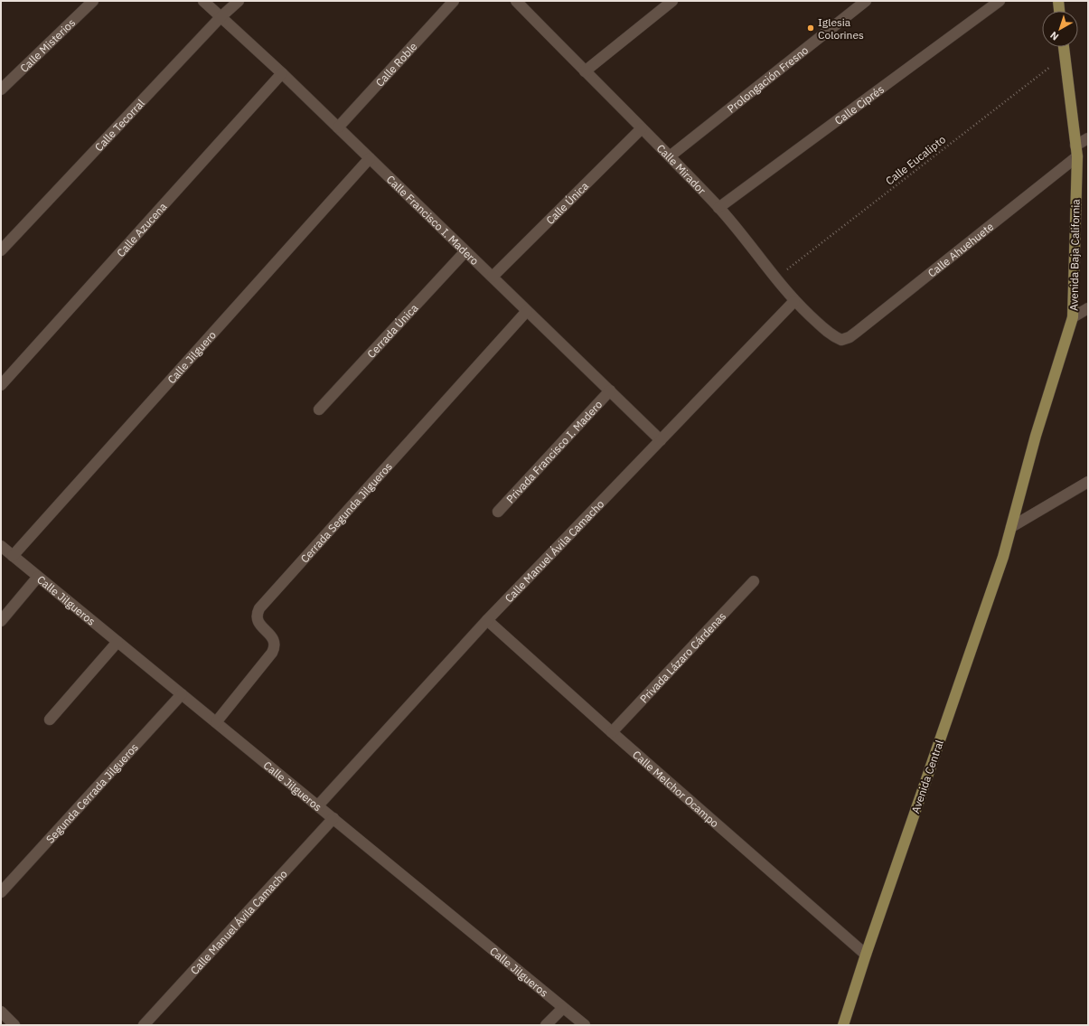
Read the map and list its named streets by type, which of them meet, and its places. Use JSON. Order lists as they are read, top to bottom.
{
  "streets": {
    "main road": ["Avenida Baja California", "Avenida Central"],
    "street": [
      "Calle Misterios",
      "Calle Roble",
      "Prolongación Fresno",
      "Calle Ciprés",
      "Calle Tecorral",
      "Calle Mirador",
      "Calle Única",
      "Calle Francisco I. Madero",
      "Calle Azucena",
      "Calle Ahuehuete",
      "Cerrada Única",
      "Calle Jilguero",
      "Privada Francisco I. Madero",
      "Cerrada Segunda Jilgueros",
      "Calle Manuel Ávila Camacho",
      "Calle Jilgueros",
      "Privada Lázaro Cárdenas",
      "Calle Melchor Ocampo",
      "Segunda Cerrada Jilgueros"
    ],
    "path": ["Calle Eucalipto"]
  },
  "crossings": [
    ["Calle Roble", "Calle Francisco I. Madero"],
    ["Prolongación Fresno", "Calle Mirador"],
    ["Calle Ciprés", "Calle Mirador"],
    ["Calle Tecorral", "Calle Francisco I. Madero"],
    ["Calle Eucalipto", "Calle Mirador"],
    ["Calle Eucalipto", "Avenida Baja California"],
    ["Calle Mirador", "Calle Única"],
    ["Calle Mirador", "Calle Ahuehuete"],
    ["Calle Mirador", "Calle Manuel Ávila Camacho"],
    ["Calle Única", "Calle Francisco I. Madero"],
    ["Calle Francisco I. Madero", "Calle Azucena"],
    ["Calle Francisco I. Madero", "Cerrada Única"],
    ["Calle Francisco I. Madero", "Calle Jilguero"],
    ["Calle Francisco I. Madero", "Privada Francisco I. Madero"],
    ["Calle Francisco I. Madero", "Cerrada Segunda Jilgueros"],
    ["Calle Francisco I. Madero", "Calle Manuel Ávila Camacho"],
    ["Calle Ahuehuete", "Avenida Baja California"],
    ["Avenida Baja California", "Avenida Central"],
    ["Calle Jilguero", "Calle Jilgueros"],
    ["Cerrada Segunda Jilgueros", "Calle Jilgueros"],
    ["Calle Manuel Ávila Camacho", "Calle Jilgueros"],
    ["Calle Manuel Ávila Camacho", "Calle Melchor Ocampo"],
    ["Calle Jilgueros", "Segunda Cerrada Jilgueros"],
    ["Privada Lázaro Cárdenas", "Calle Melchor Ocampo"],
    ["Avenida Central", "Calle Melchor Ocampo"]
  ],
  "places": ["Iglesia Colorines"],
  "north": "bottom left"
}
